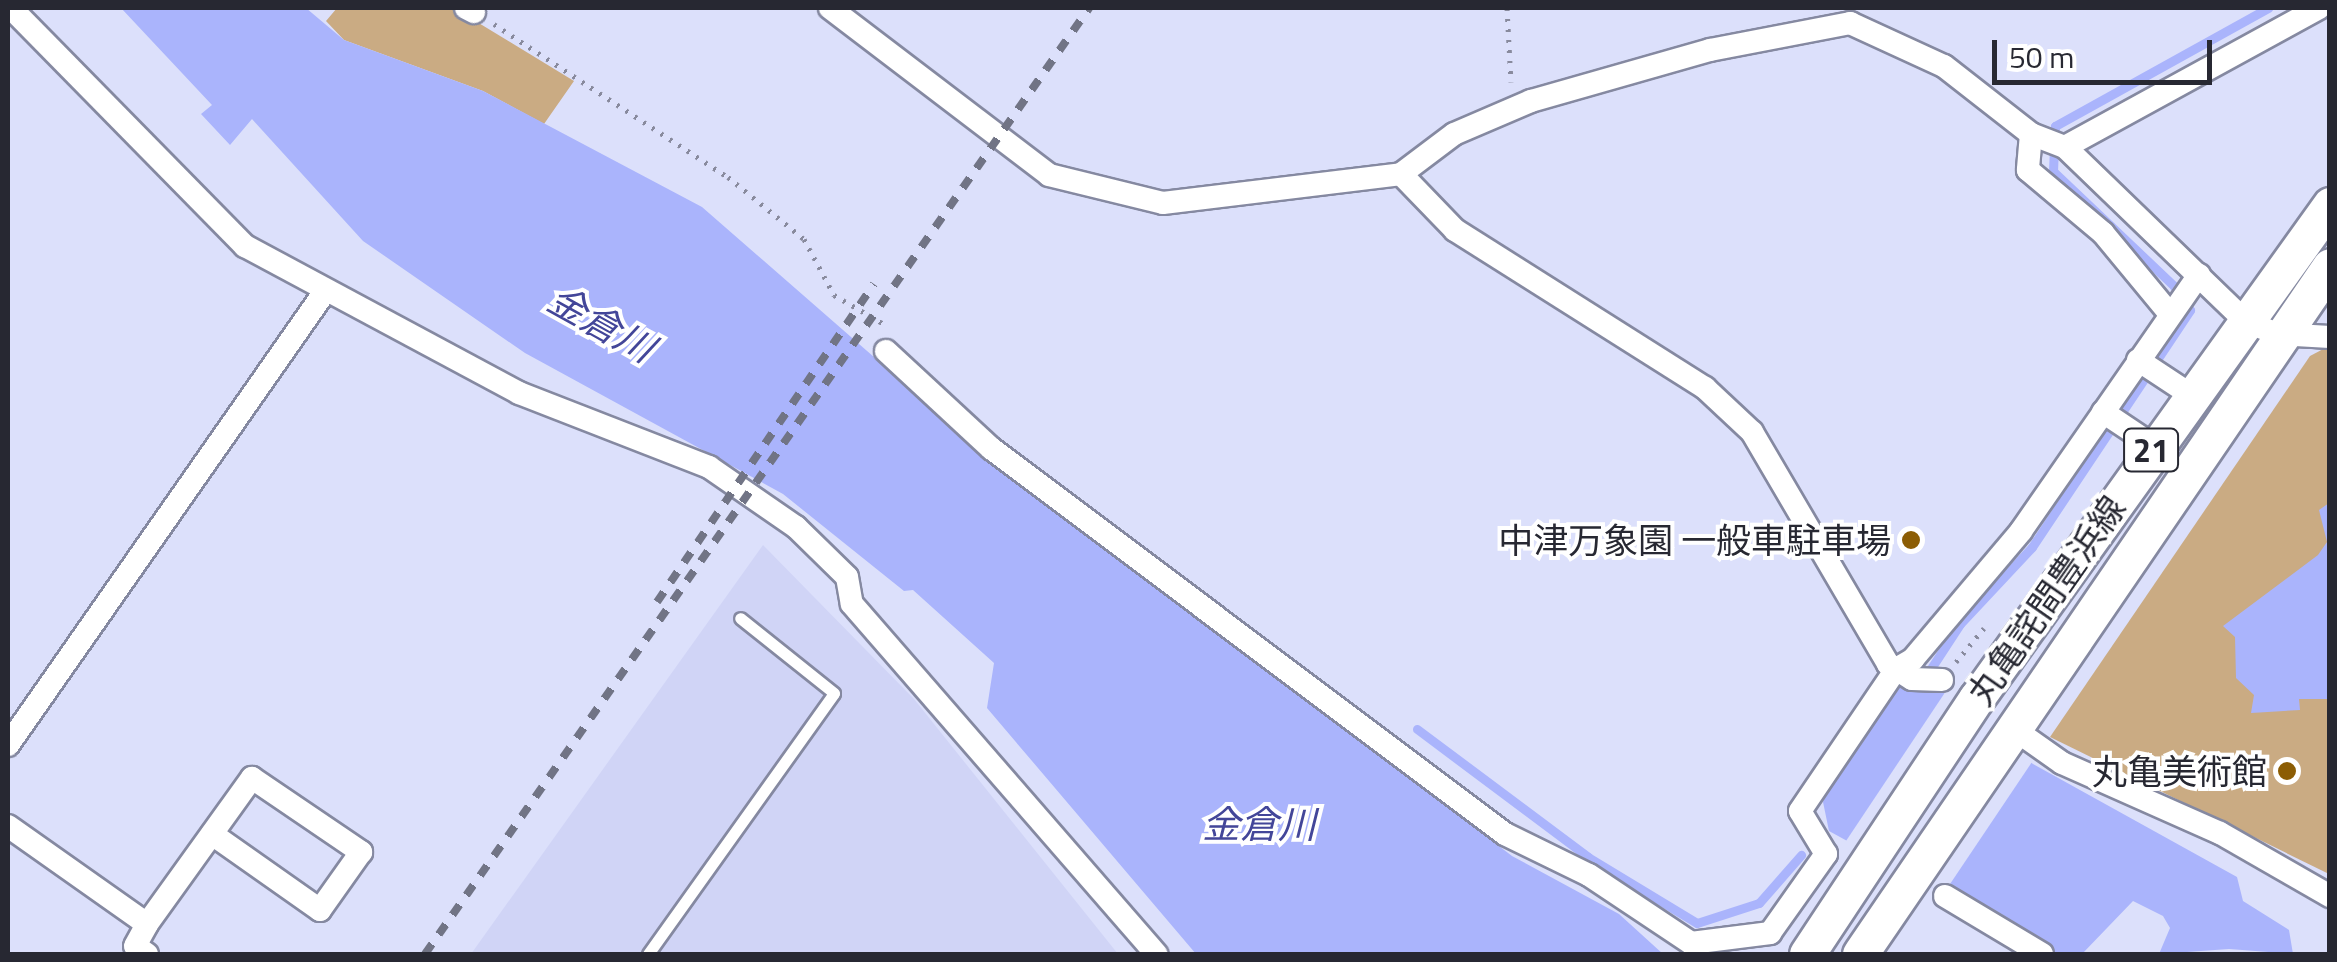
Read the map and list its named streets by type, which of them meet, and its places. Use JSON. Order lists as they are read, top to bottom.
{
  "streets": {
    "main road": ["21", "丸亀詫間豊浜線"]
  },
  "crossings": [
    ["21", "丸亀詫間豊浜線"]
  ],
  "water": ["金倉川"],
  "places": ["中津万象園 一般車駐車場", "丸亀美術館"],
  "scale_bar": "50 m"
}
